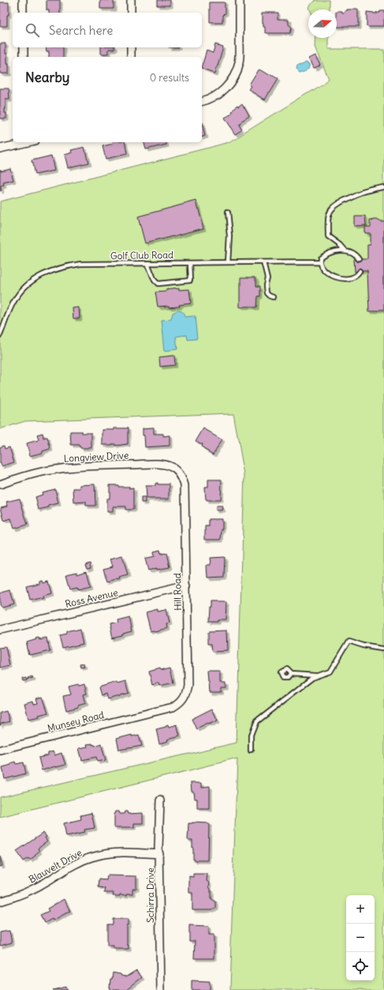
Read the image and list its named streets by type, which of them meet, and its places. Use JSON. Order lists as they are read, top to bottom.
{
  "streets": {
    "street": [
      "Longview Drive",
      "Hill Road",
      "Ross Avenue",
      "Munsey Road",
      "Blauvelt Drive",
      "Schirra Drive"
    ],
    "lane": ["Golf Club Road"]
  },
  "crossings": [
    ["Longview Drive", "Hill Road"],
    ["Hill Road", "Ross Avenue"],
    ["Hill Road", "Munsey Road"],
    ["Blauvelt Drive", "Schirra Drive"]
  ],
  "north": "right",
  "page": {
    "search": "Search here",
    "heading": ["Nearby", "0 results"],
    "map_buttons": ["+", "−"]
  }
}
